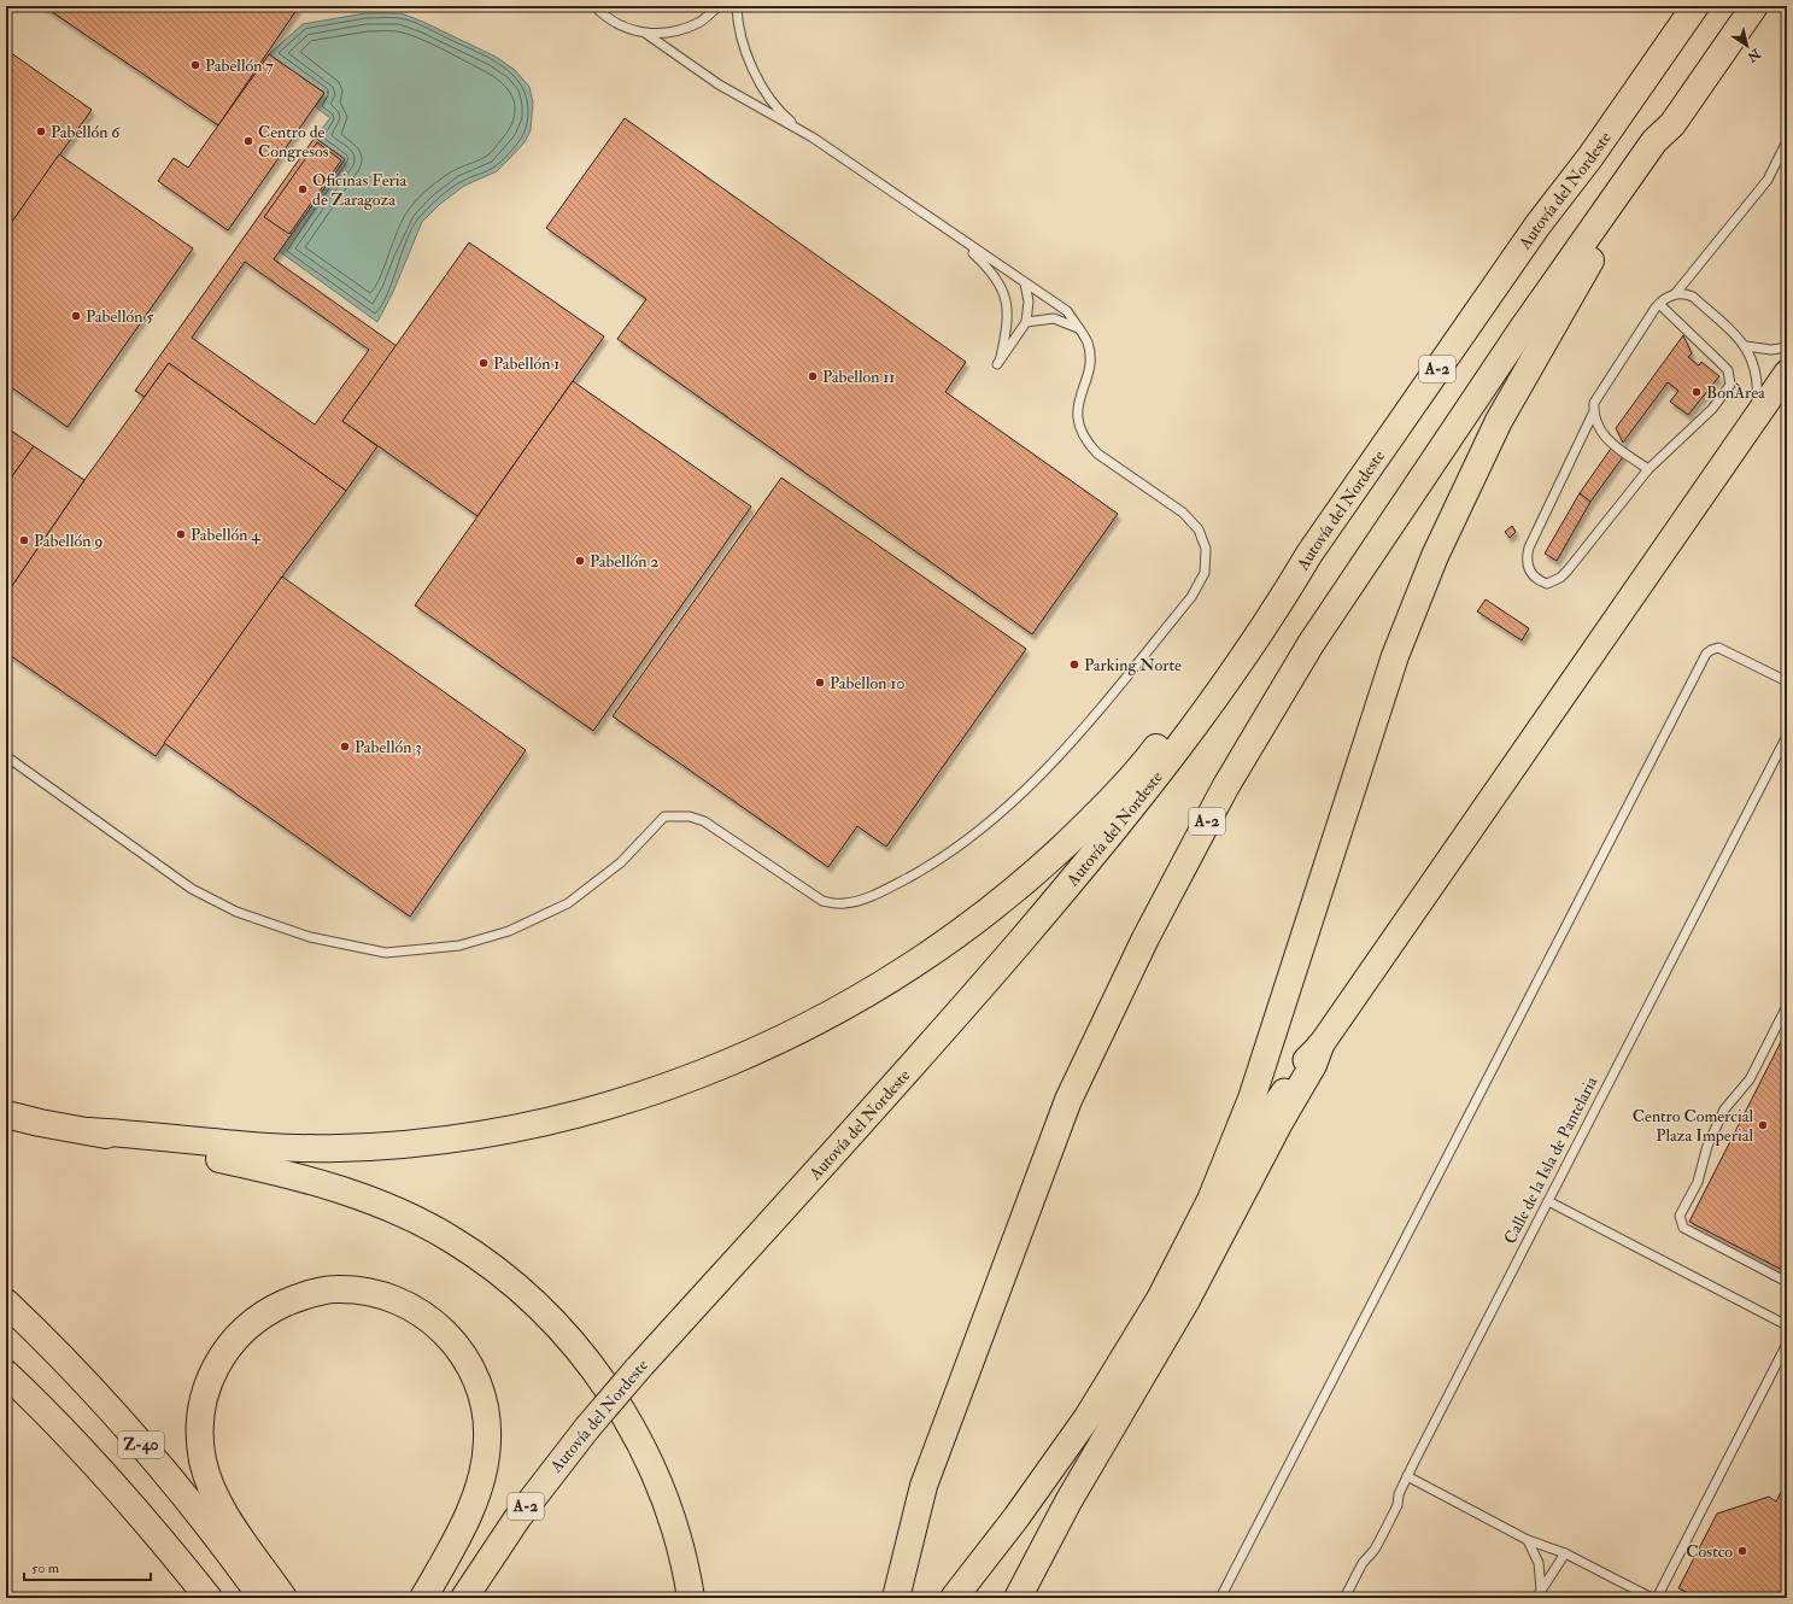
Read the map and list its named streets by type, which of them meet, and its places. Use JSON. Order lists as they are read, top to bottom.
{
  "streets": {
    "highway": ["Autovía del Nordeste", "A-2", "Z-40"],
    "lane": ["Calle de la Isla de Pantelaria"]
  },
  "places": [
    "Pabellón 7",
    "Pabellón 6",
    "Centro de Congresos",
    "Oficinas Feria de Zaragoza",
    "Pabellón 5",
    "Pabellón 1",
    "Pabellon 11",
    "BonÀrea",
    "Pabellón 4",
    "Pabellón 9",
    "Pabellón 2",
    "Parking Norte",
    "Pabellon 10",
    "Pabellón 3",
    "Centro Comercial Plaza Imperial",
    "Costco"
  ],
  "scale_bar": "50 m",
  "north": "bottom right"
}
